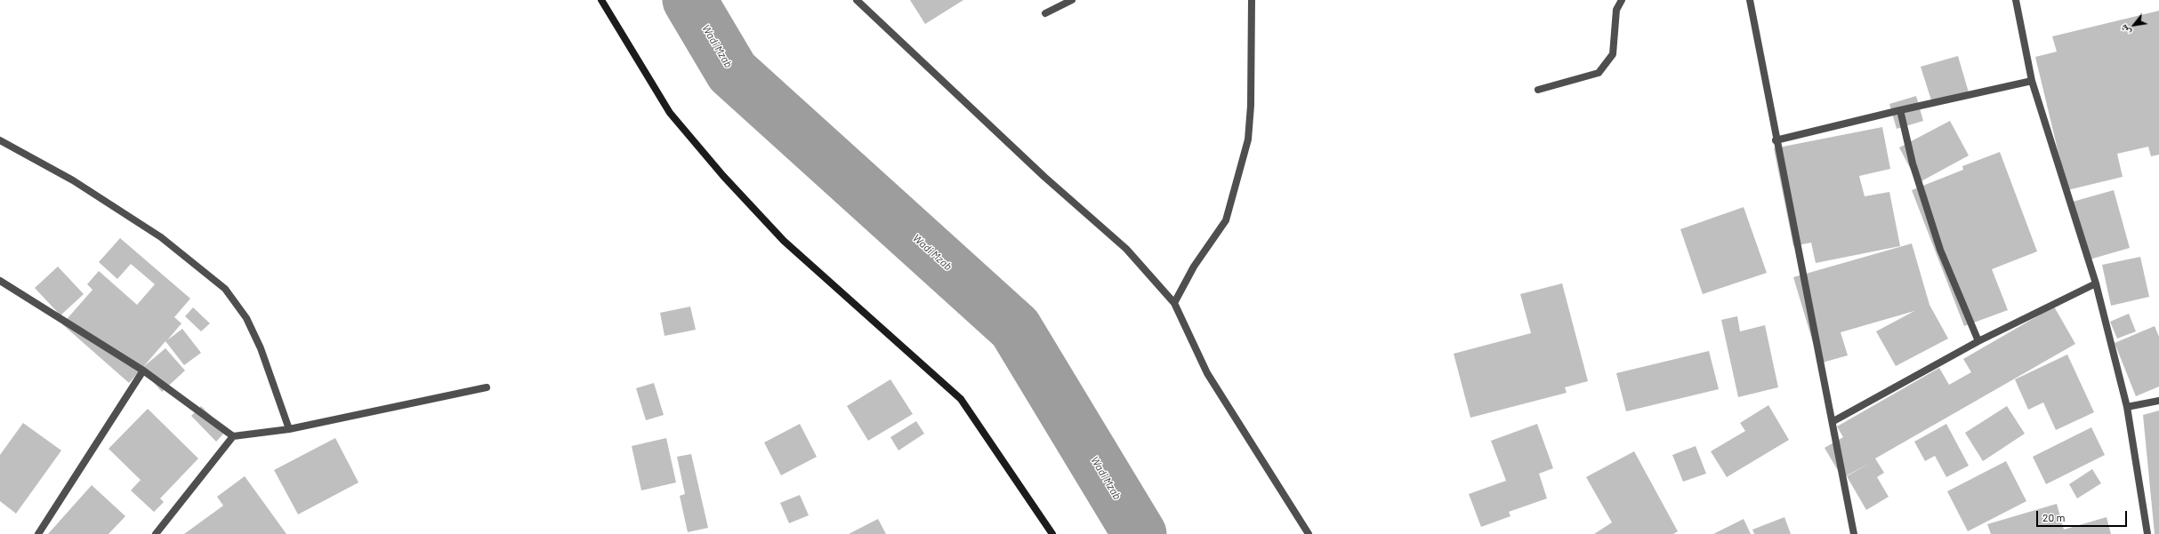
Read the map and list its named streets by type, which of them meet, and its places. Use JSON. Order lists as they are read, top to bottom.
{
  "water": ["Wadi Mzab"],
  "scale_bar": "20 m",
  "north": "bottom left"
}
